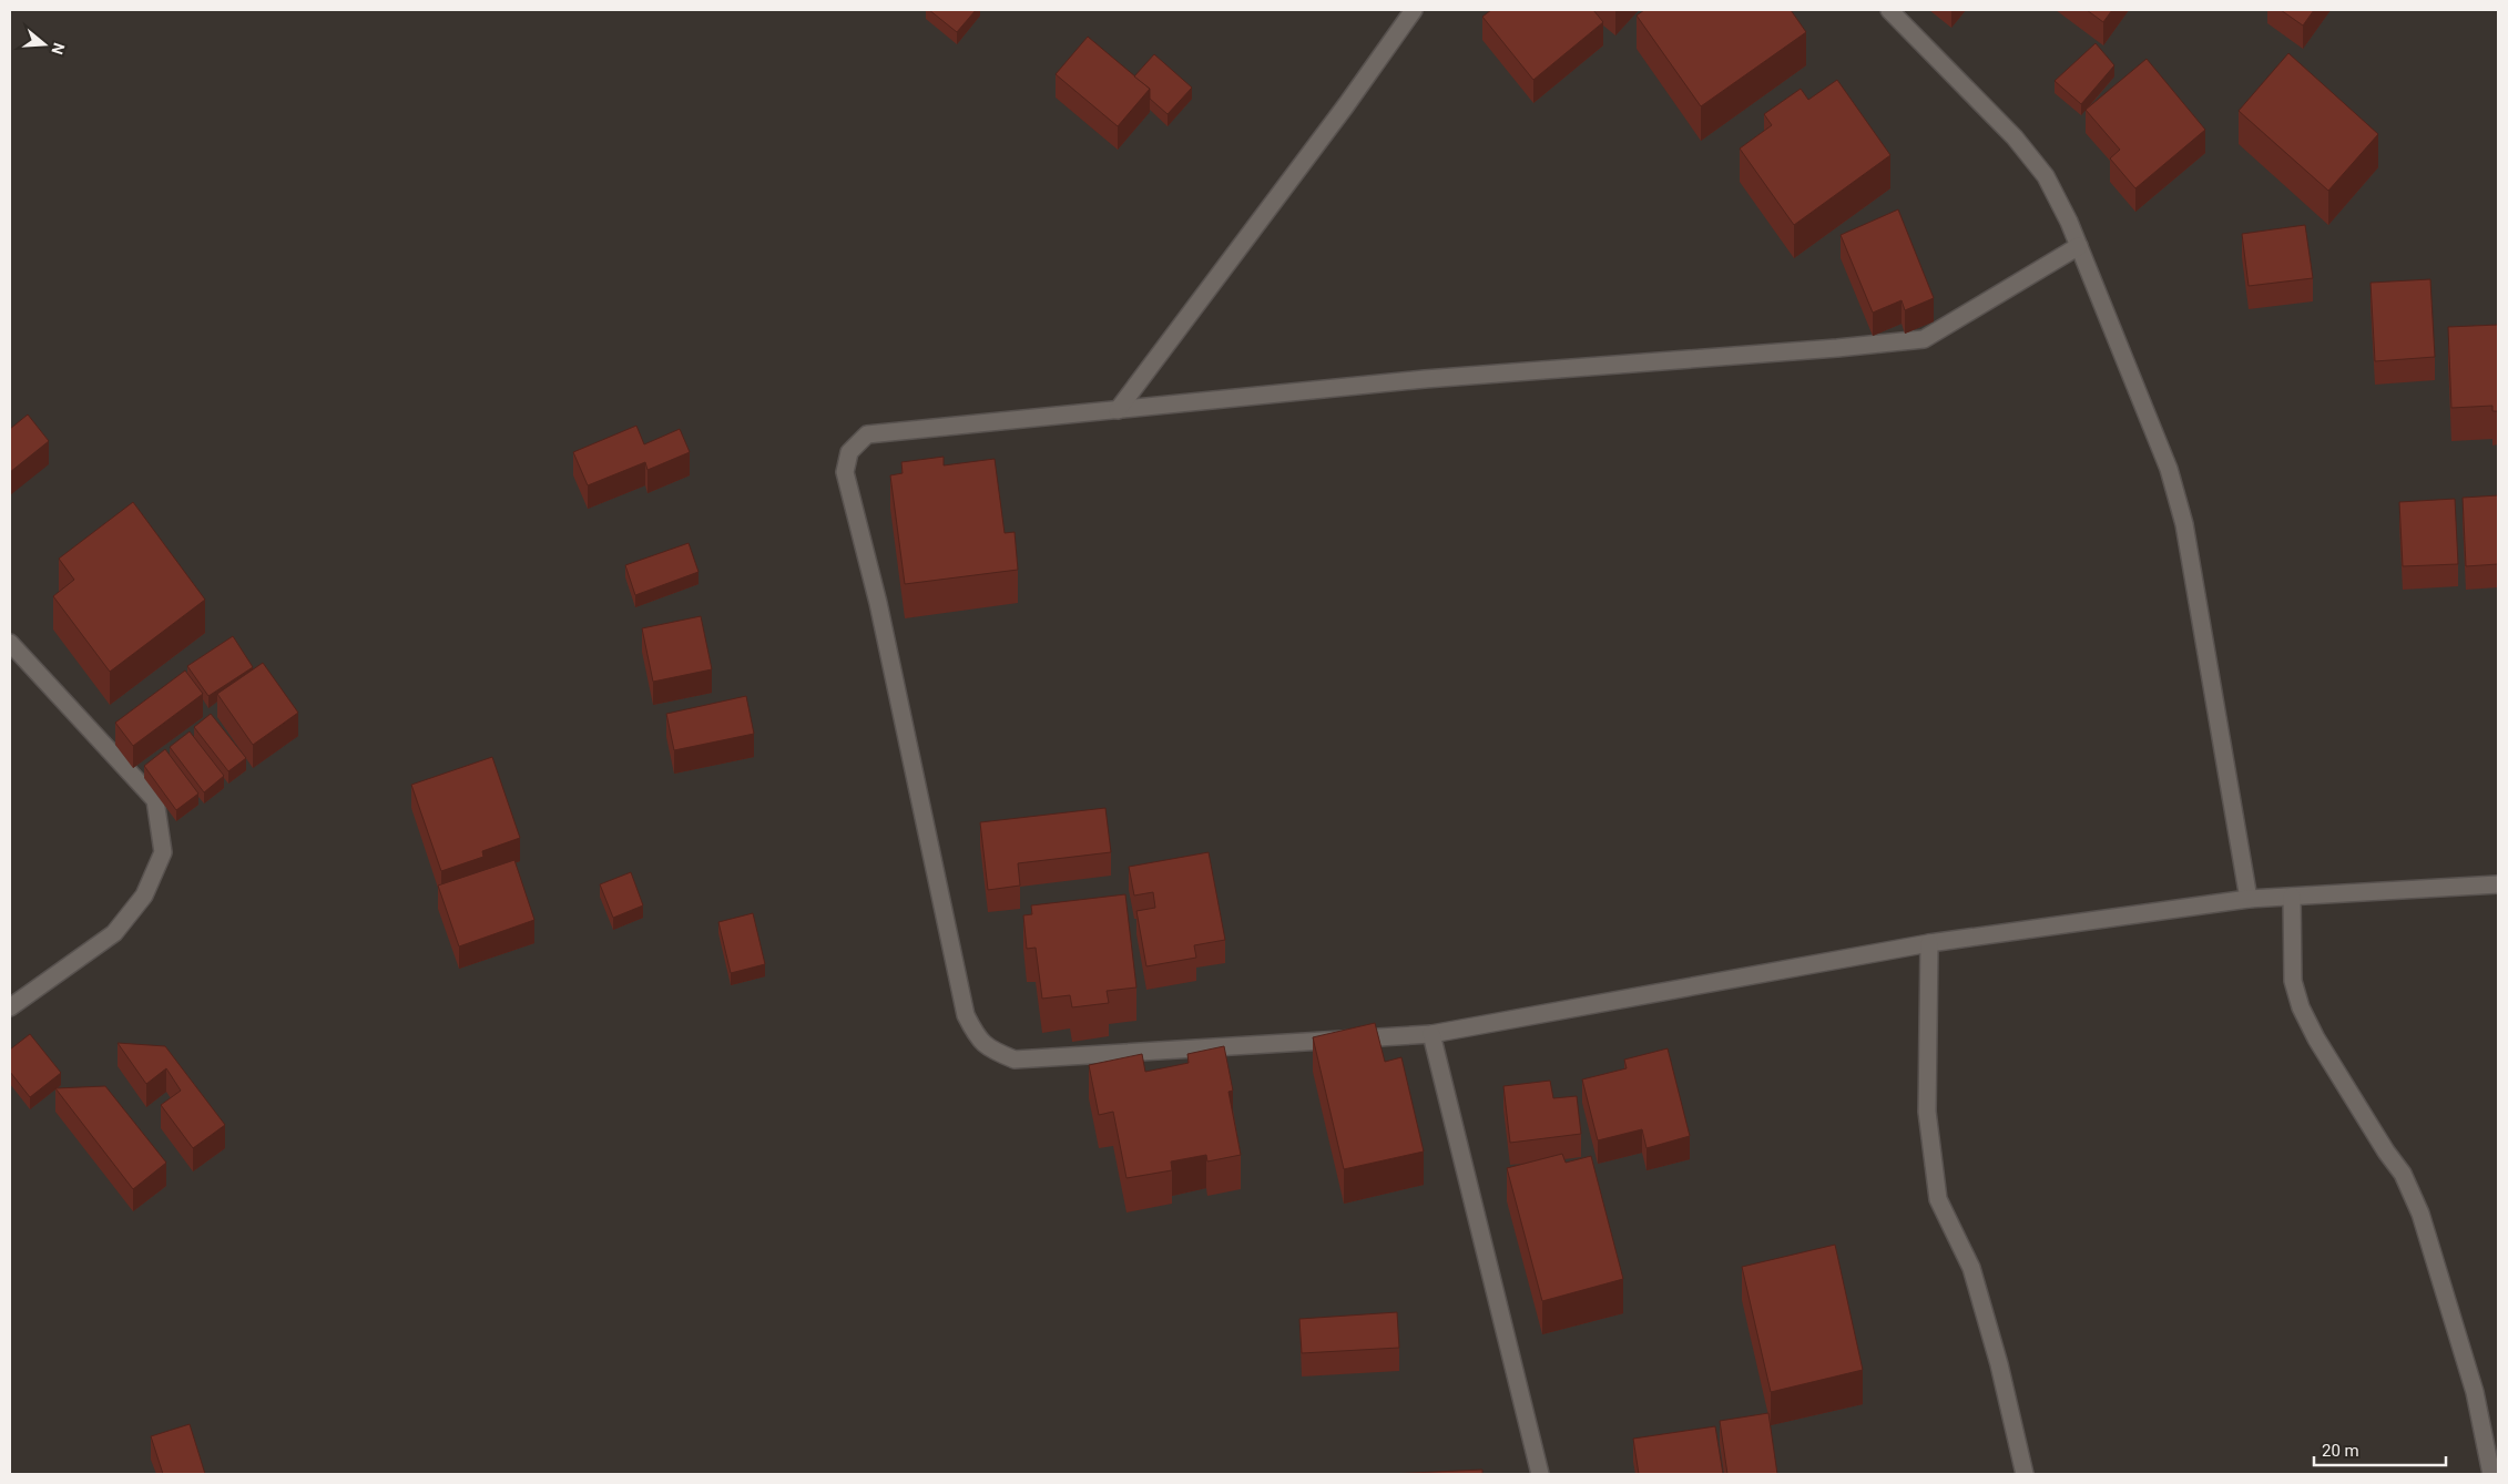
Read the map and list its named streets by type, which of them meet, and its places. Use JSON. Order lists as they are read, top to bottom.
{
  "scale_bar": "20 m",
  "north": "right"
}
